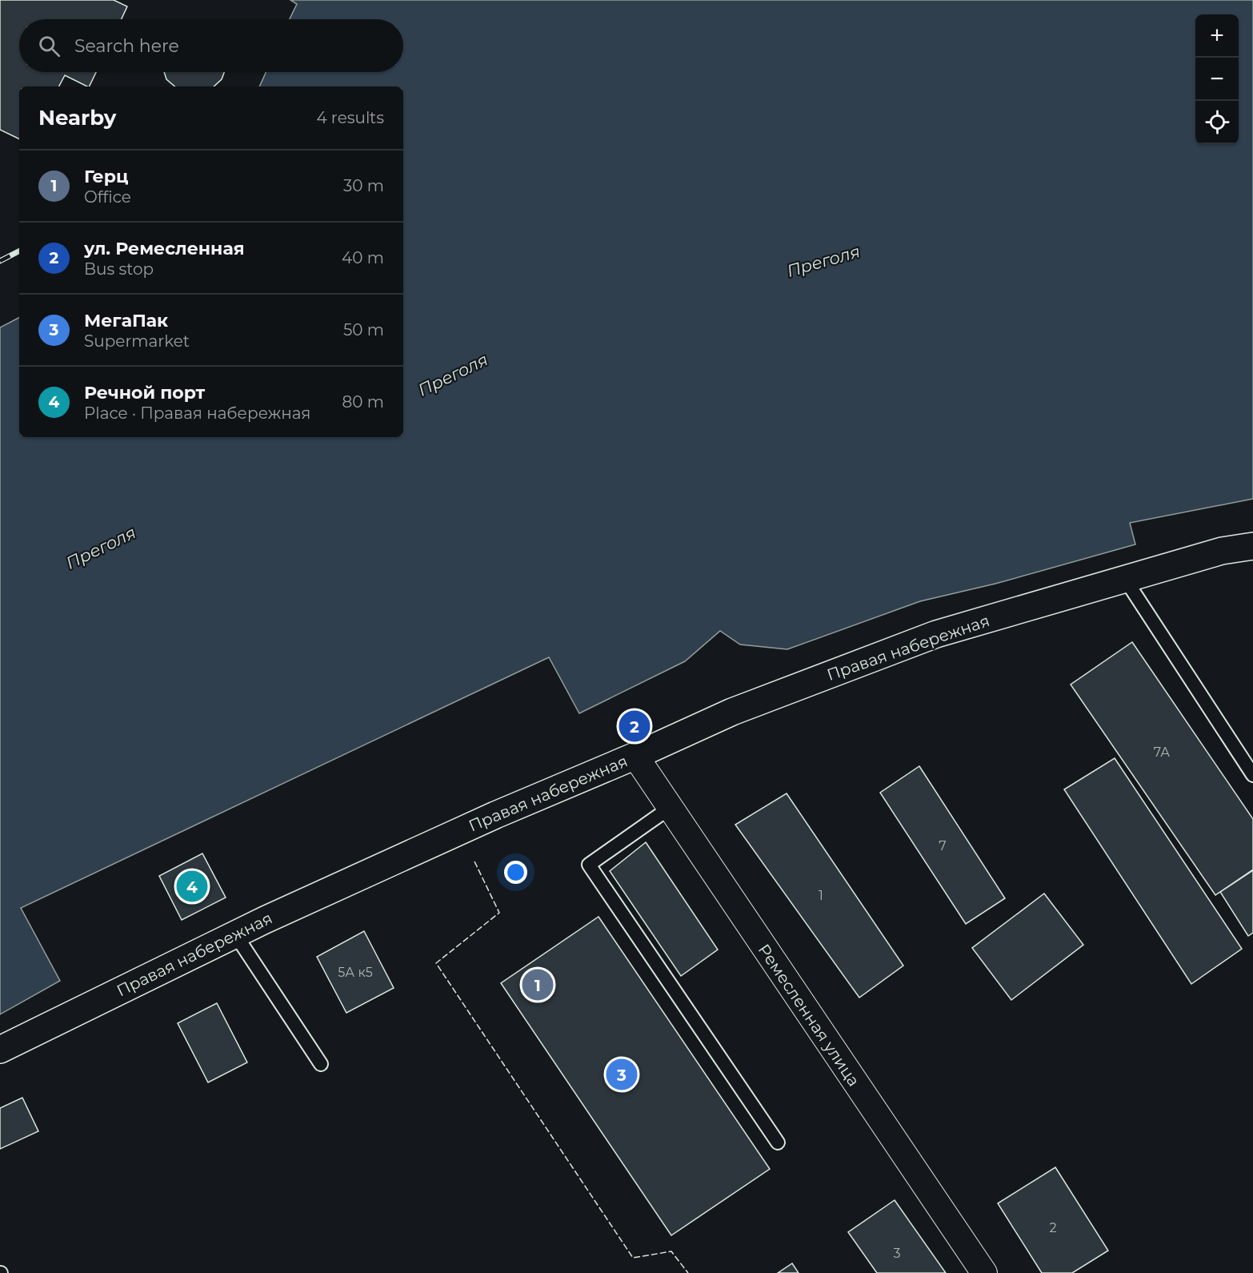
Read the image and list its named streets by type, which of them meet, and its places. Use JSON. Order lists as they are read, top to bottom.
{
  "streets": {
    "main road": ["Правая набережная"],
    "street": ["Ремесленная улица"]
  },
  "crossings": [
    ["Правая набережная", "Ремесленная улица"]
  ],
  "water": ["Преголя"],
  "house_numbers": [
    "7А",
    "7",
    "1",
    "5А к5",
    "2",
    "3"
  ],
  "page": {
    "map_buttons": ["+", "−"],
    "search": "Search here",
    "heading": ["Nearby", "4 results"],
    "list": [
      {
        "mark": "1",
        "name": "Герц",
        "note": "Office",
        "value": "30 m"
      },
      {
        "mark": "2",
        "name": "ул. Ремесленная",
        "note": "Bus stop",
        "value": "40 m"
      },
      {
        "mark": "3",
        "name": "МегаПак",
        "note": "Supermarket",
        "value": "50 m"
      },
      {
        "mark": "4",
        "name": "Речной порт",
        "note": "Place · Правая набережная",
        "value": "80 m"
      }
    ],
    "pins": [
      "2",
      "4",
      "1",
      "3"
    ]
  }
}
